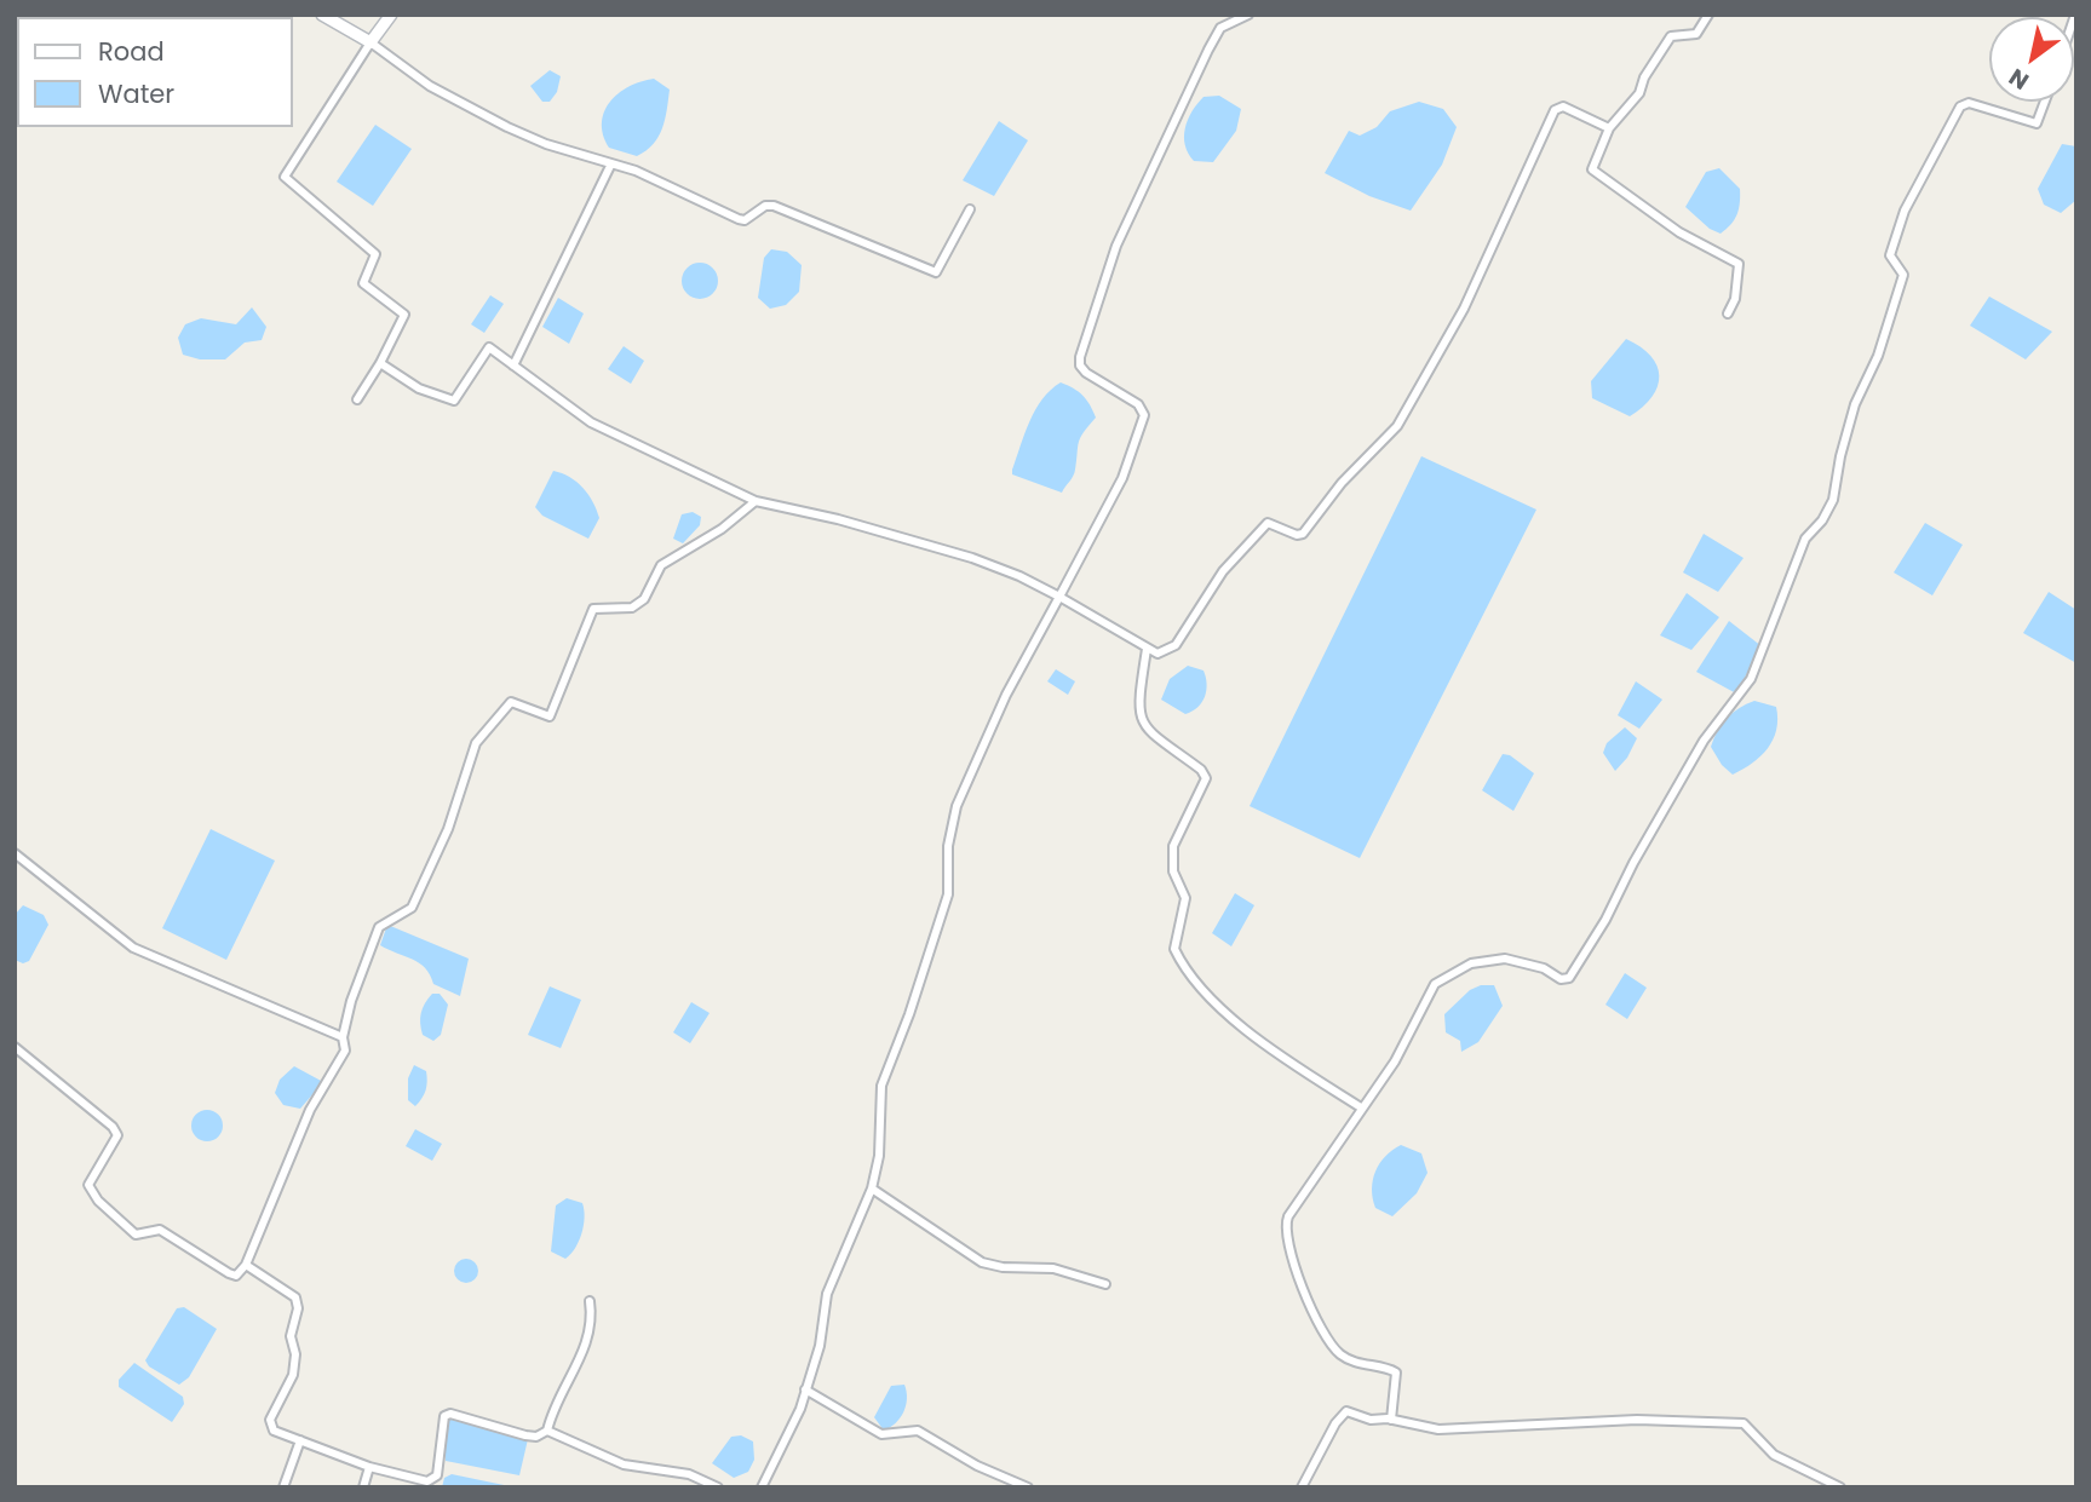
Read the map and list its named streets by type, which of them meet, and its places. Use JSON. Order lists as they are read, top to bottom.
{
  "legend": ["Road", "Water"],
  "north": "bottom left"
}
